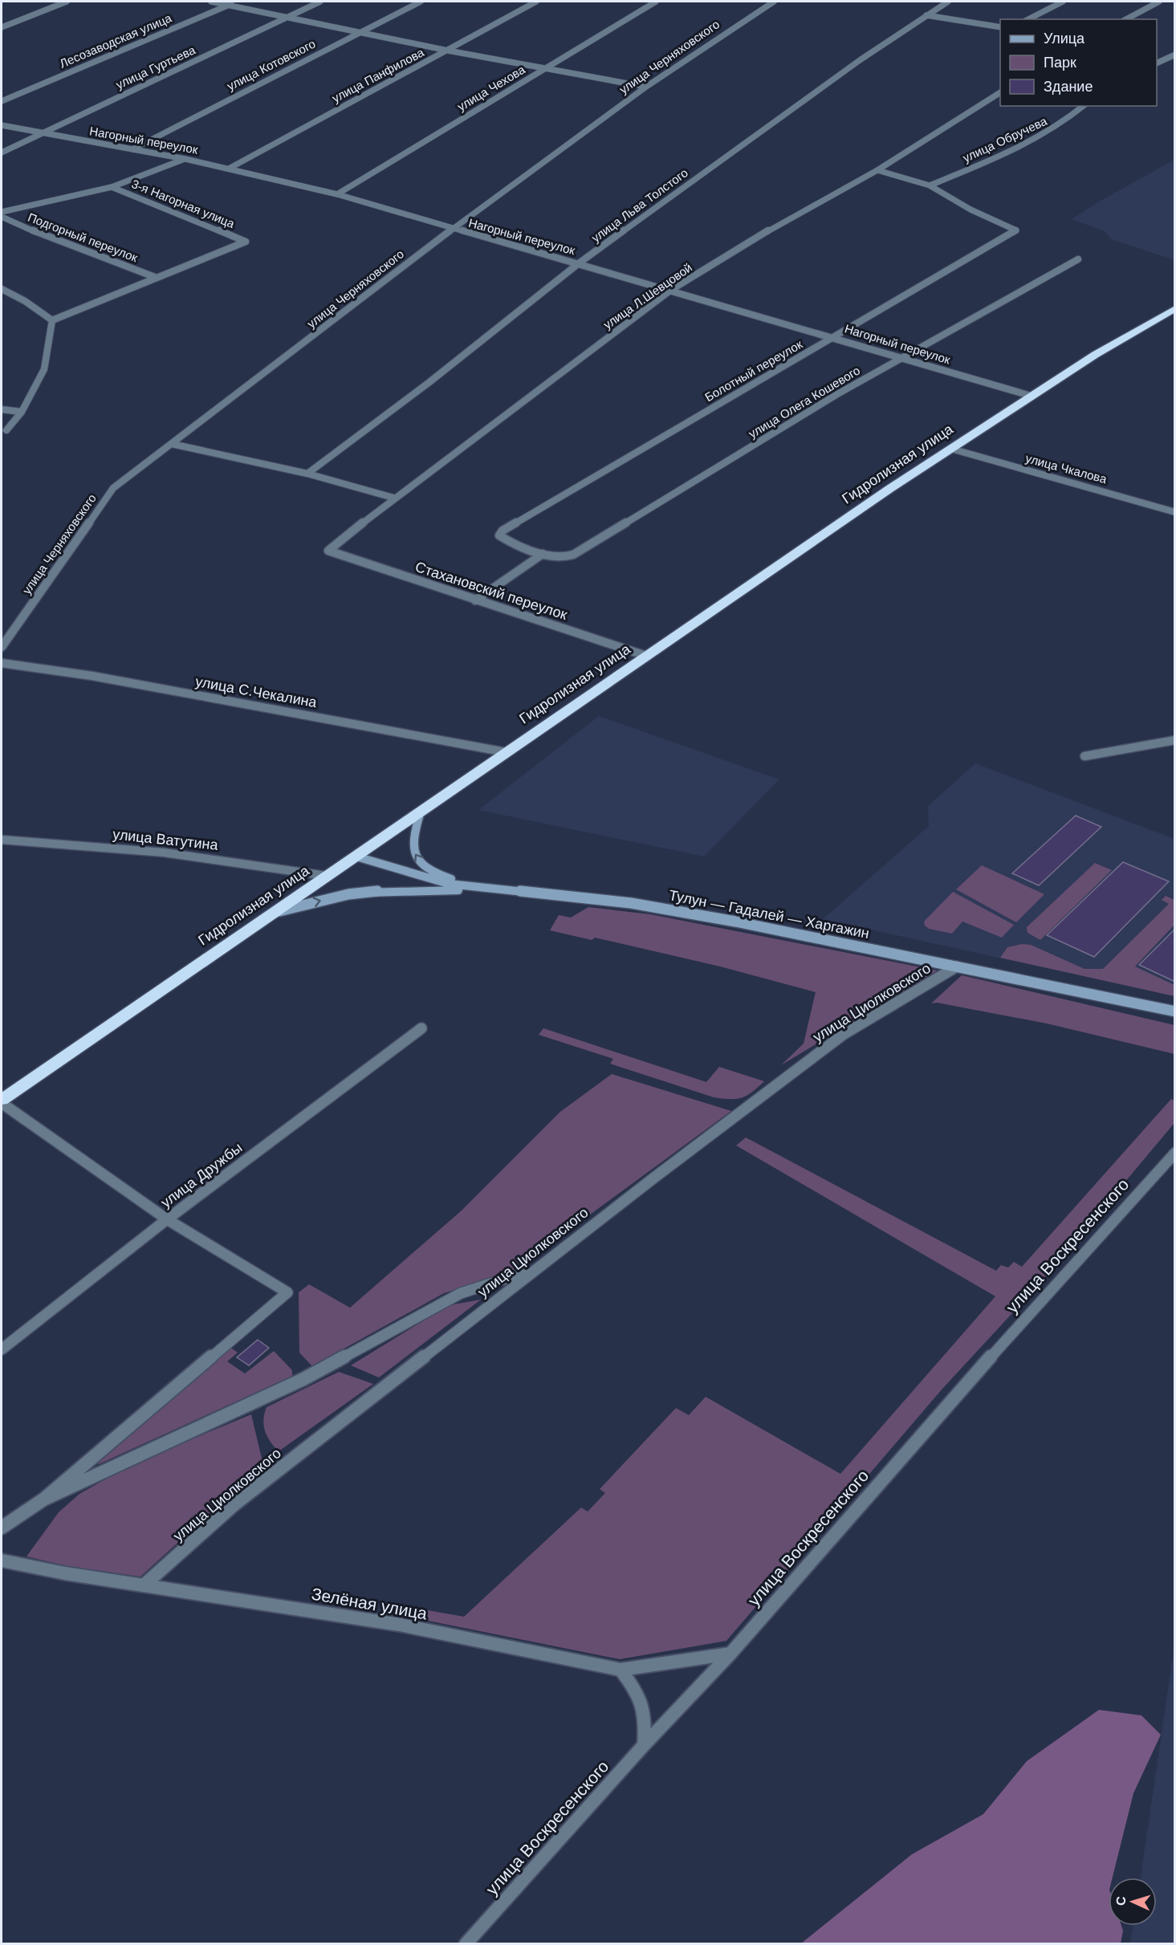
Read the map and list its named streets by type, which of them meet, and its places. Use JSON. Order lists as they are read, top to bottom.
{
  "streets": {
    "highway": ["Гидролизная улица"],
    "street": [
      "Лесозаводская улица",
      "улица Черняховского",
      "улица Котовского",
      "улица Гуртьева",
      "улица Панфилова",
      "улица Чехова",
      "улица Обручева",
      "Нагорный переулок",
      "3-я Нагорная улица",
      "улица Льва Толстого",
      "Подгорный переулок",
      "улица Л.Шевцовой",
      "Болотный переулок",
      "улица Олега Кошевого",
      "улица Чкалова",
      "Стахановский переулок",
      "улица С.Чекалина",
      "улица Ватутина",
      "Тулун — Гадалей — Харгажин",
      "улица Циолковского",
      "улица Дружбы",
      "улица Воскресенского",
      "Зелёная улица"
    ]
  },
  "crossings": [
    ["улица Черняховского", "Нагорный переулок"],
    ["улица Котовского", "Нагорный переулок"],
    ["улица Гуртьева", "Нагорный переулок"],
    ["улица Панфилова", "Нагорный переулок"],
    ["улица Чехова", "Нагорный переулок"],
    ["улица Обручева", "Болотный переулок"],
    ["Нагорный переулок", "3-я Нагорная улица"],
    ["Нагорный переулок", "улица Льва Толстого"],
    ["Нагорный переулок", "улица Л.Шевцовой"],
    ["Нагорный переулок", "Болотный переулок"],
    ["Нагорный переулок", "улица Олега Кошевого"],
    ["Нагорный переулок", "Гидролизная улица"],
    ["3-я Нагорная улица", "Подгорный переулок"],
    ["улица Л.Шевцовой", "Стахановский переулок"],
    ["Болотный переулок", "улица Олега Кошевого"],
    ["Гидролизная улица", "улица Чкалова"],
    ["Гидролизная улица", "Стахановский переулок"],
    ["Гидролизная улица", "улица С.Чекалина"],
    ["Гидролизная улица", "улица Ватутина"],
    ["Гидролизная улица", "Тулун — Гадалей — Харгажин"],
    ["Тулун — Гадалей — Харгажин", "улица Циолковского"],
    ["улица Циолковского", "Зелёная улица"],
    ["улица Воскресенского", "Зелёная улица"]
  ],
  "legend": ["Улица", "Парк", "Здание"],
  "north": "left"
}
